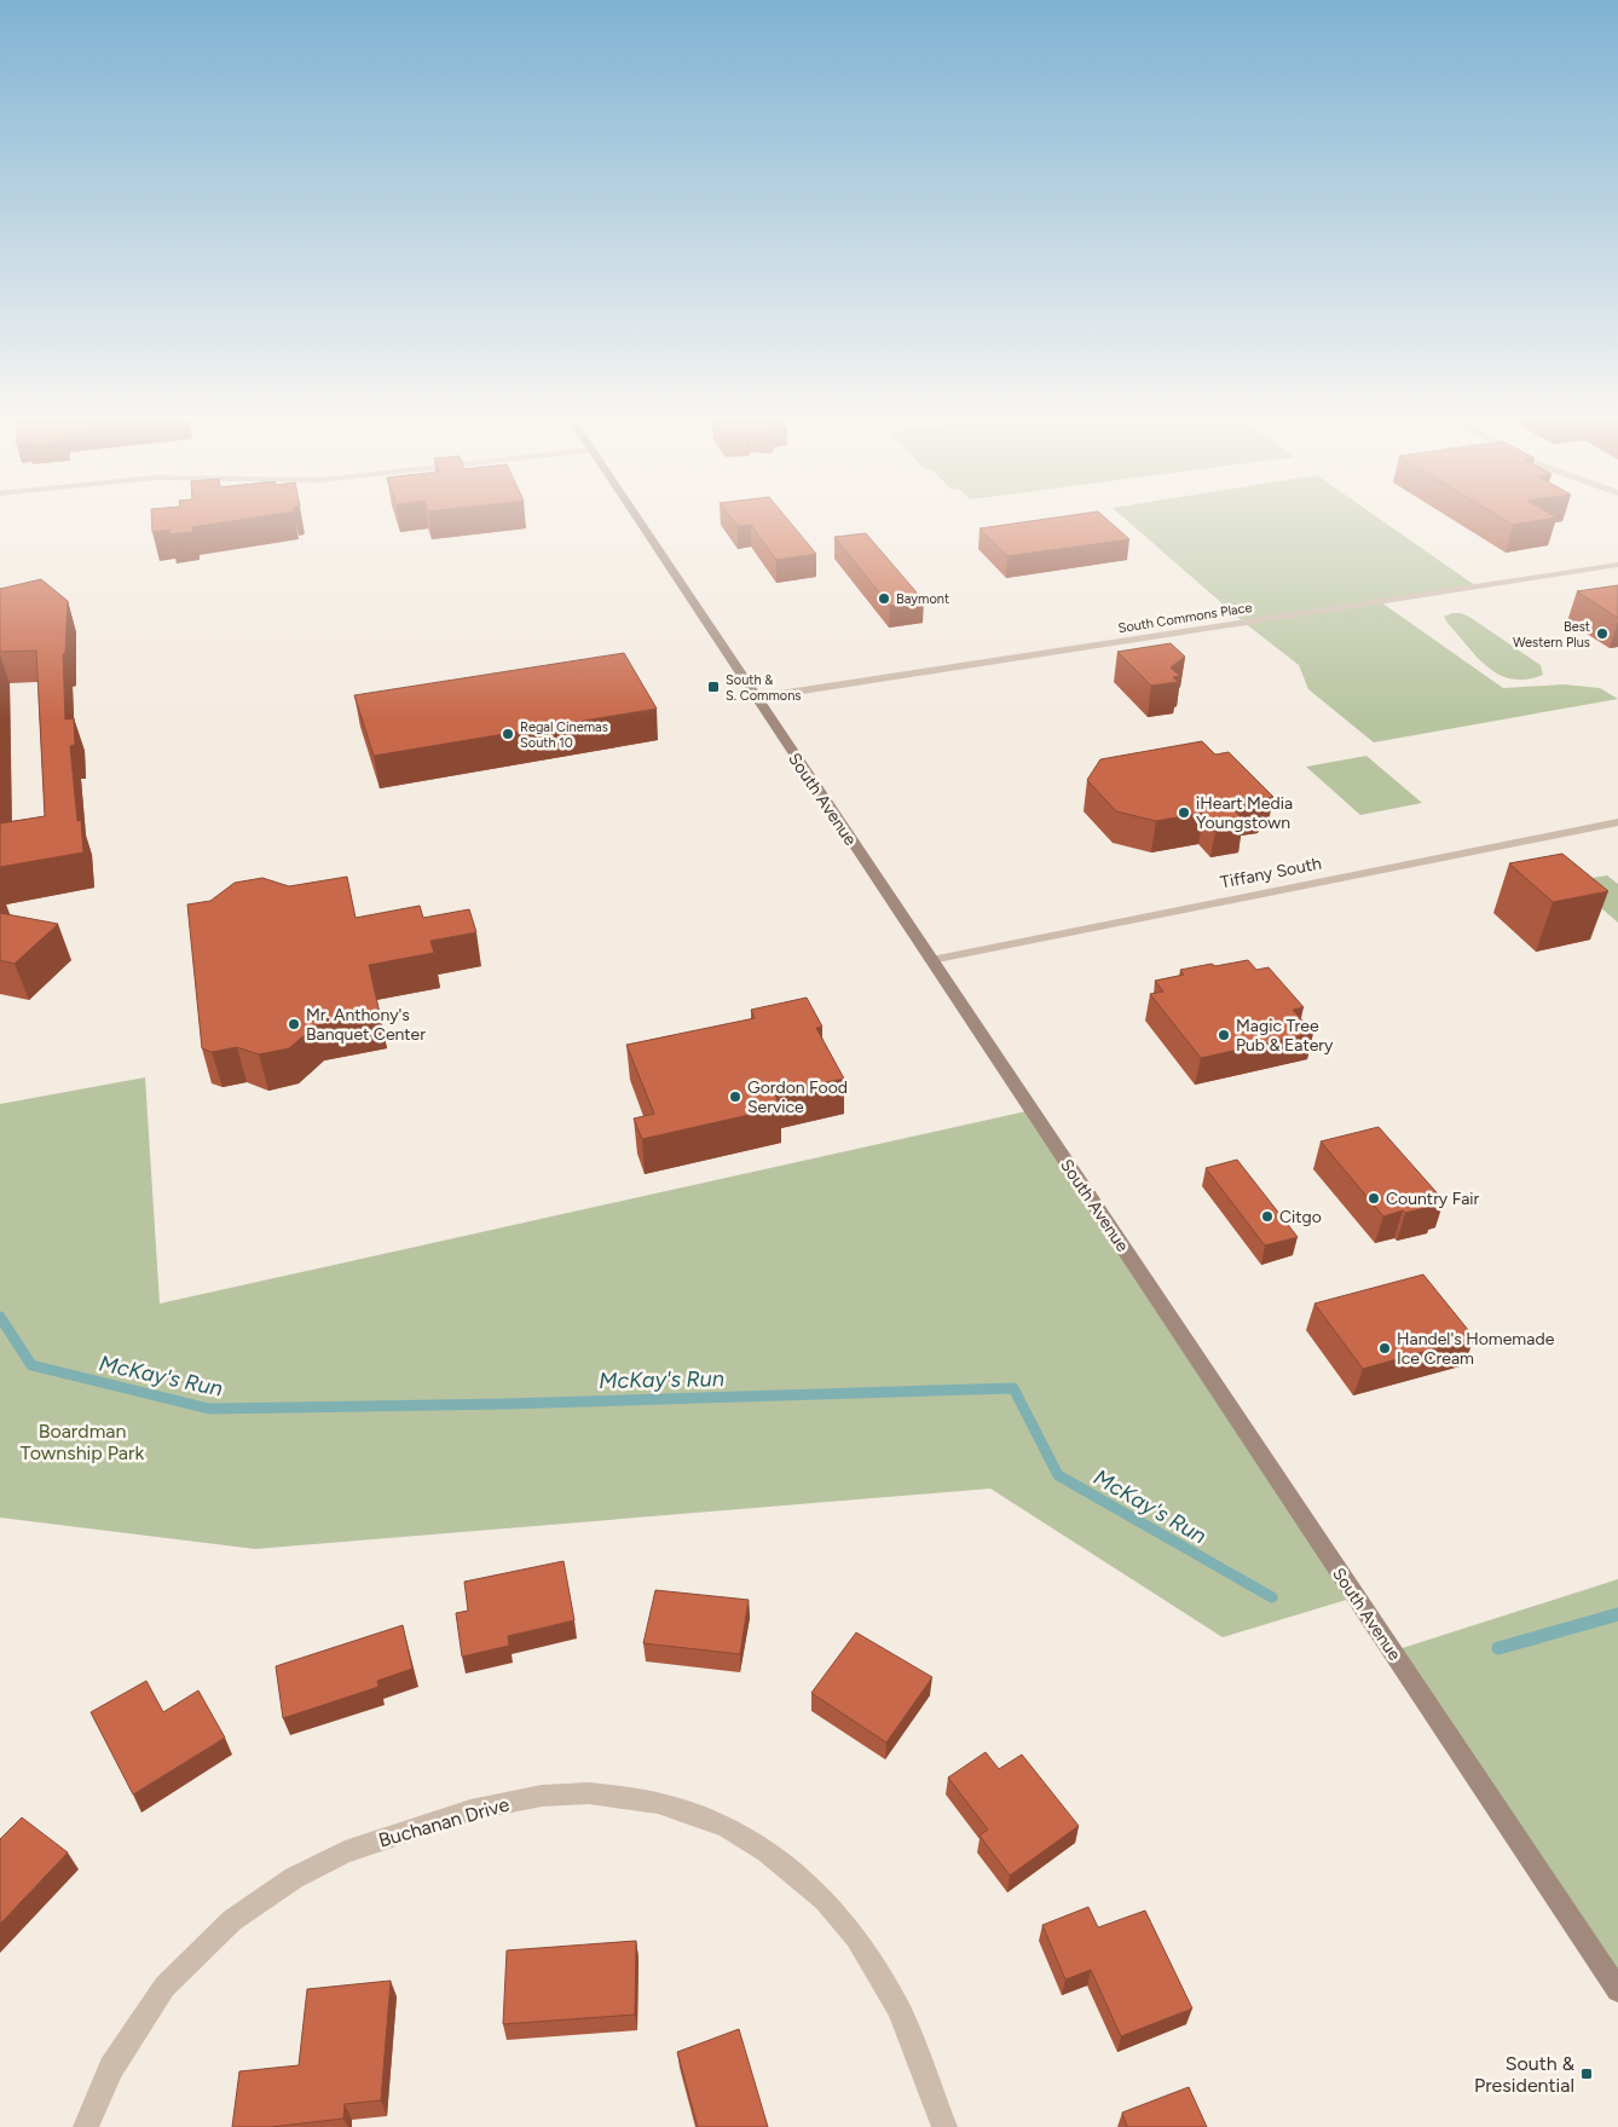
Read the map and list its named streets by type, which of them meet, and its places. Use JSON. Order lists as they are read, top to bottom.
{
  "streets": {
    "main road": ["South Avenue"],
    "street": ["South Commons Place", "Tiffany South", "Buchanan Drive"]
  },
  "crossings": [
    ["South Commons Place", "South Avenue"],
    ["South Avenue", "Tiffany South"]
  ],
  "water": ["McKay's Run"],
  "parks": ["Boardman Township Park"],
  "places": {
    "other": [
      "Baymont",
      "Best Western Plus",
      "Regal Cinemas South 10",
      "iHeart Media Youngstown",
      "Mr. Anthony's Banquet Center",
      "Magic Tree Pub & Eatery",
      "Gordon Food Service",
      "Country Fair",
      "Citgo",
      "Handel's Homemade Ice Cream"
    ],
    "transit": ["South & S. Commons", "South & Presidential"]
  }
}
